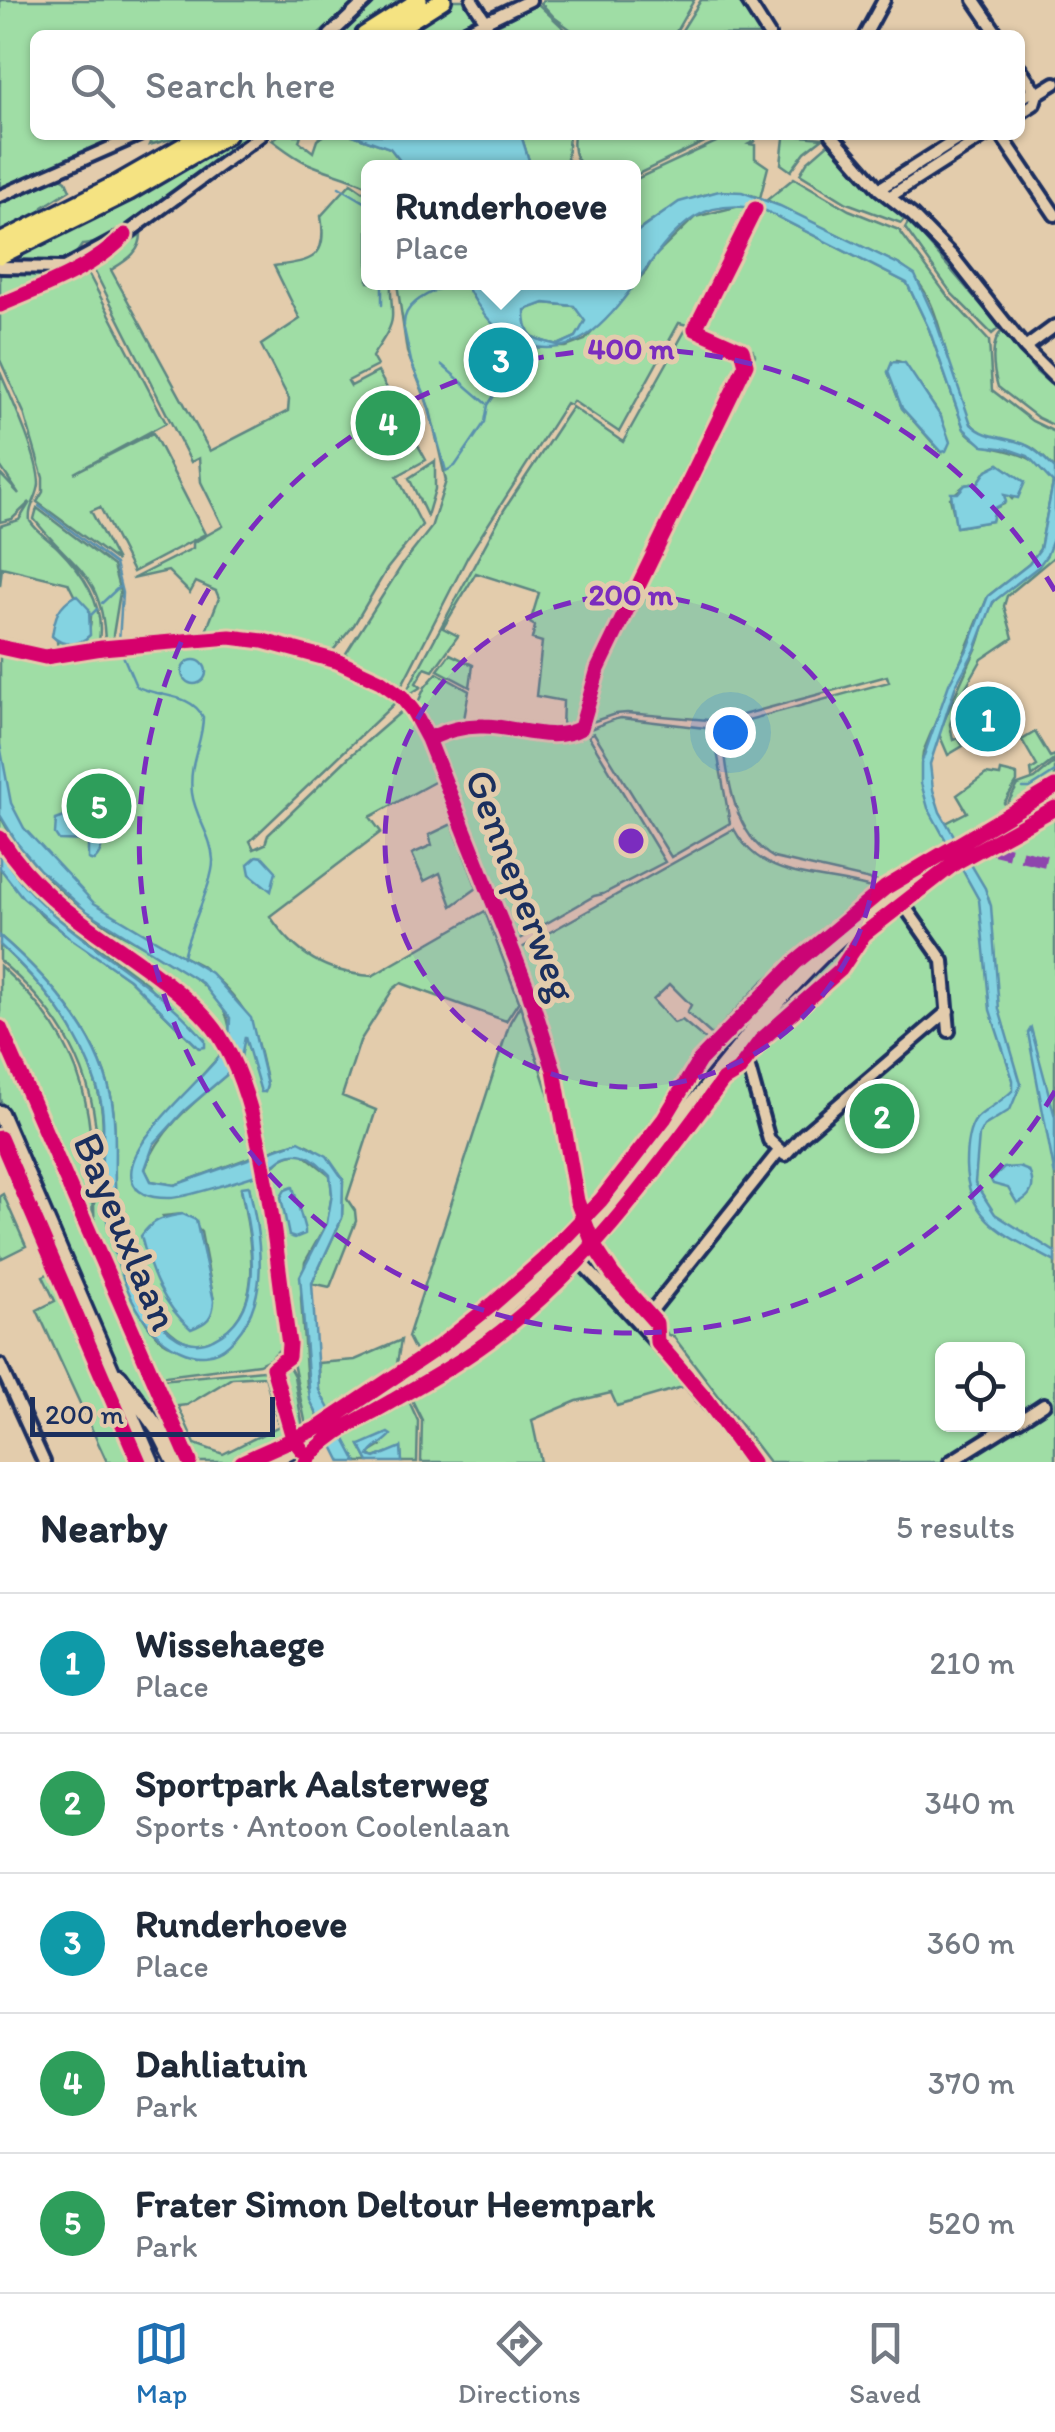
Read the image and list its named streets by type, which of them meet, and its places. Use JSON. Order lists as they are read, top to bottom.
{
  "streets": {
    "main road": ["Bayeuxlaan"],
    "street": ["Genneperweg"]
  },
  "scale_bar": "200 m",
  "page": {
    "search": "Search here",
    "popup": ["Runderhoeve", "Place"],
    "pins": [
      "3",
      "4",
      "1",
      "5",
      "2"
    ],
    "scale": "200 m",
    "heading": ["Nearby", "5 results"],
    "list": [
      {
        "mark": "1",
        "name": "Wissehaege",
        "note": "Place",
        "value": "210 m"
      },
      {
        "mark": "2",
        "name": "Sportpark Aalsterweg",
        "note": "Sports · Antoon Coolenlaan",
        "value": "340 m"
      },
      {
        "mark": "3",
        "name": "Runderhoeve",
        "note": "Place",
        "value": "360 m"
      },
      {
        "mark": "4",
        "name": "Dahliatuin",
        "note": "Park",
        "value": "370 m"
      },
      {
        "mark": "5",
        "name": "Frater Simon Deltour Heempark",
        "note": "Park",
        "value": "520 m"
      }
    ],
    "nav": ["Map", "Directions", "Saved"]
  },
  "rings": ["400 m", "200 m"]
}
